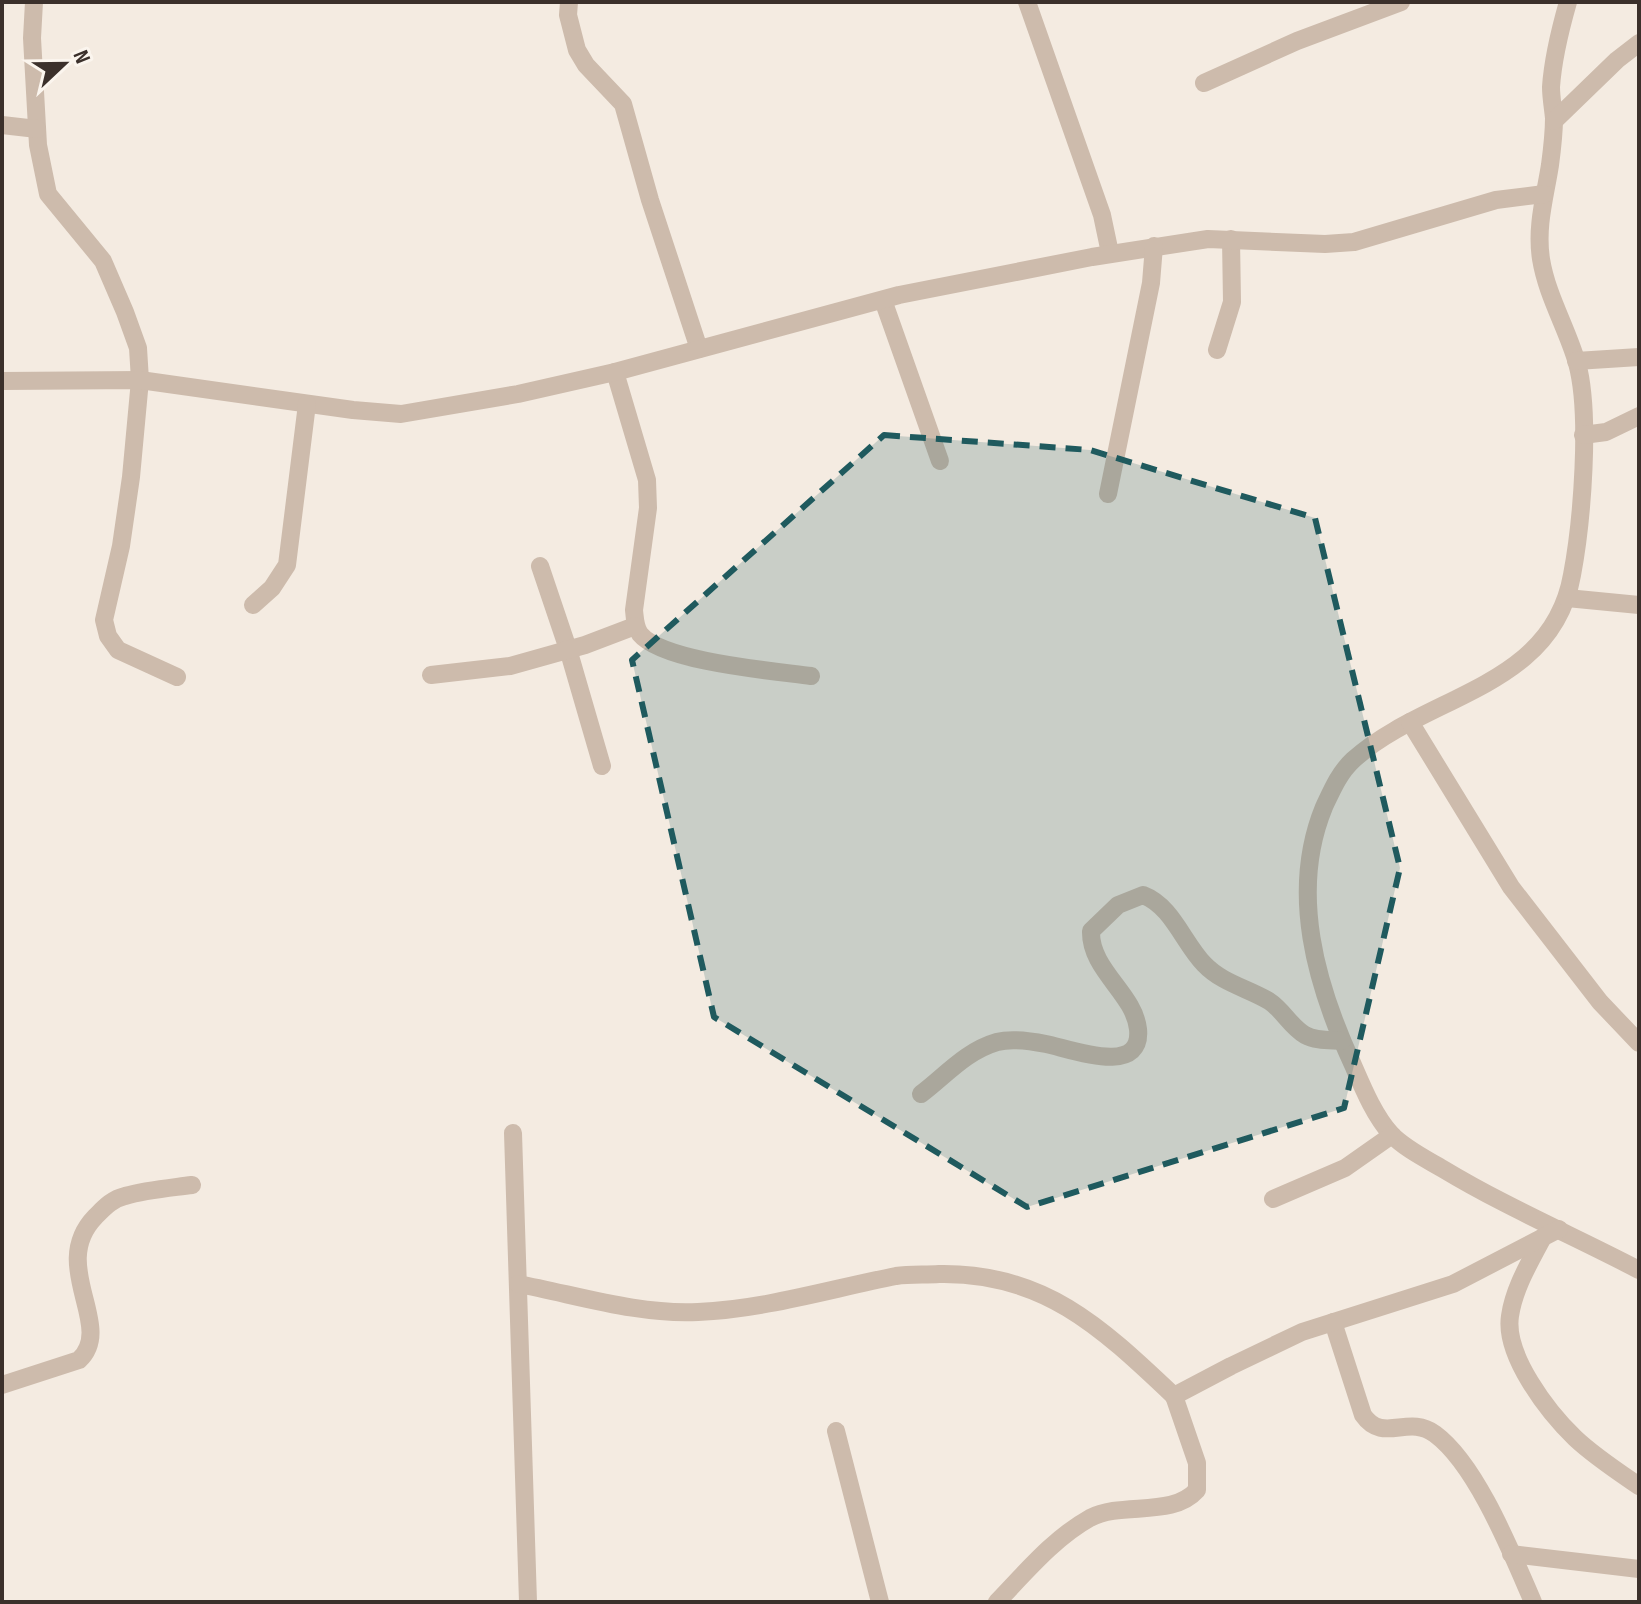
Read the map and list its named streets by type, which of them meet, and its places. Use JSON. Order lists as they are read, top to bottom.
{
  "north": "right"
}
